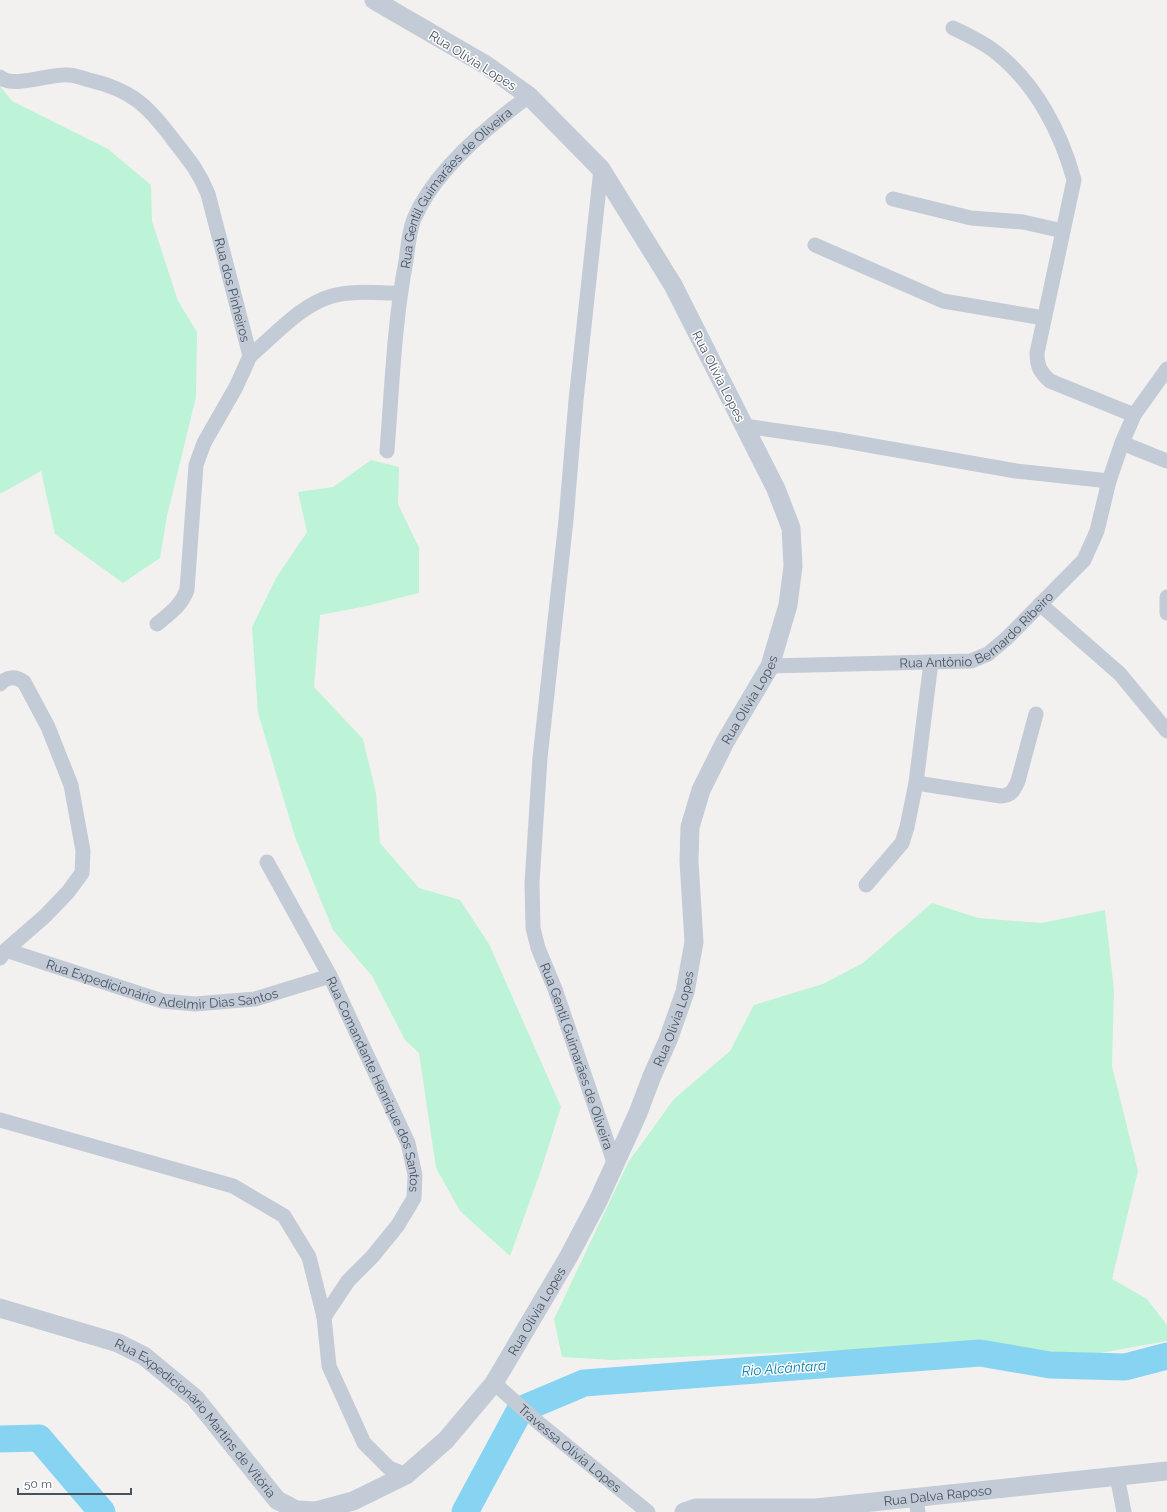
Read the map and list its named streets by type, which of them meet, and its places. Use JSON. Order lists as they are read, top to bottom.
{
  "streets": {
    "street": [
      "Rua Olívia Lopes",
      "Rua Gentil Guimarães de Oliveira",
      "Rua dos Pinheiros",
      "Rua Antônio Bernardo Ribeiro",
      "Rua Expedicionário Adelmir Dias Santos",
      "Rua Comandante Henrique dos Santos",
      "Rua Expedicionário Martins de Vitória",
      "Travessa Olívia Lopes",
      "Rua Dalva Raposo"
    ]
  },
  "crossings": [
    ["Rua Olívia Lopes", "Rua Gentil Guimarães de Oliveira"],
    ["Rua Olívia Lopes", "Rua Antônio Bernardo Ribeiro"],
    ["Rua Olívia Lopes", "Rua Expedicionário Martins de Vitória"],
    ["Rua Olívia Lopes", "Travessa Olívia Lopes"],
    ["Rua Gentil Guimarães de Oliveira", "Rua dos Pinheiros"],
    ["Rua Expedicionário Adelmir Dias Santos", "Rua Comandante Henrique dos Santos"]
  ],
  "water": ["Rio Alcântara"],
  "scale_bar": "50 m"
}
